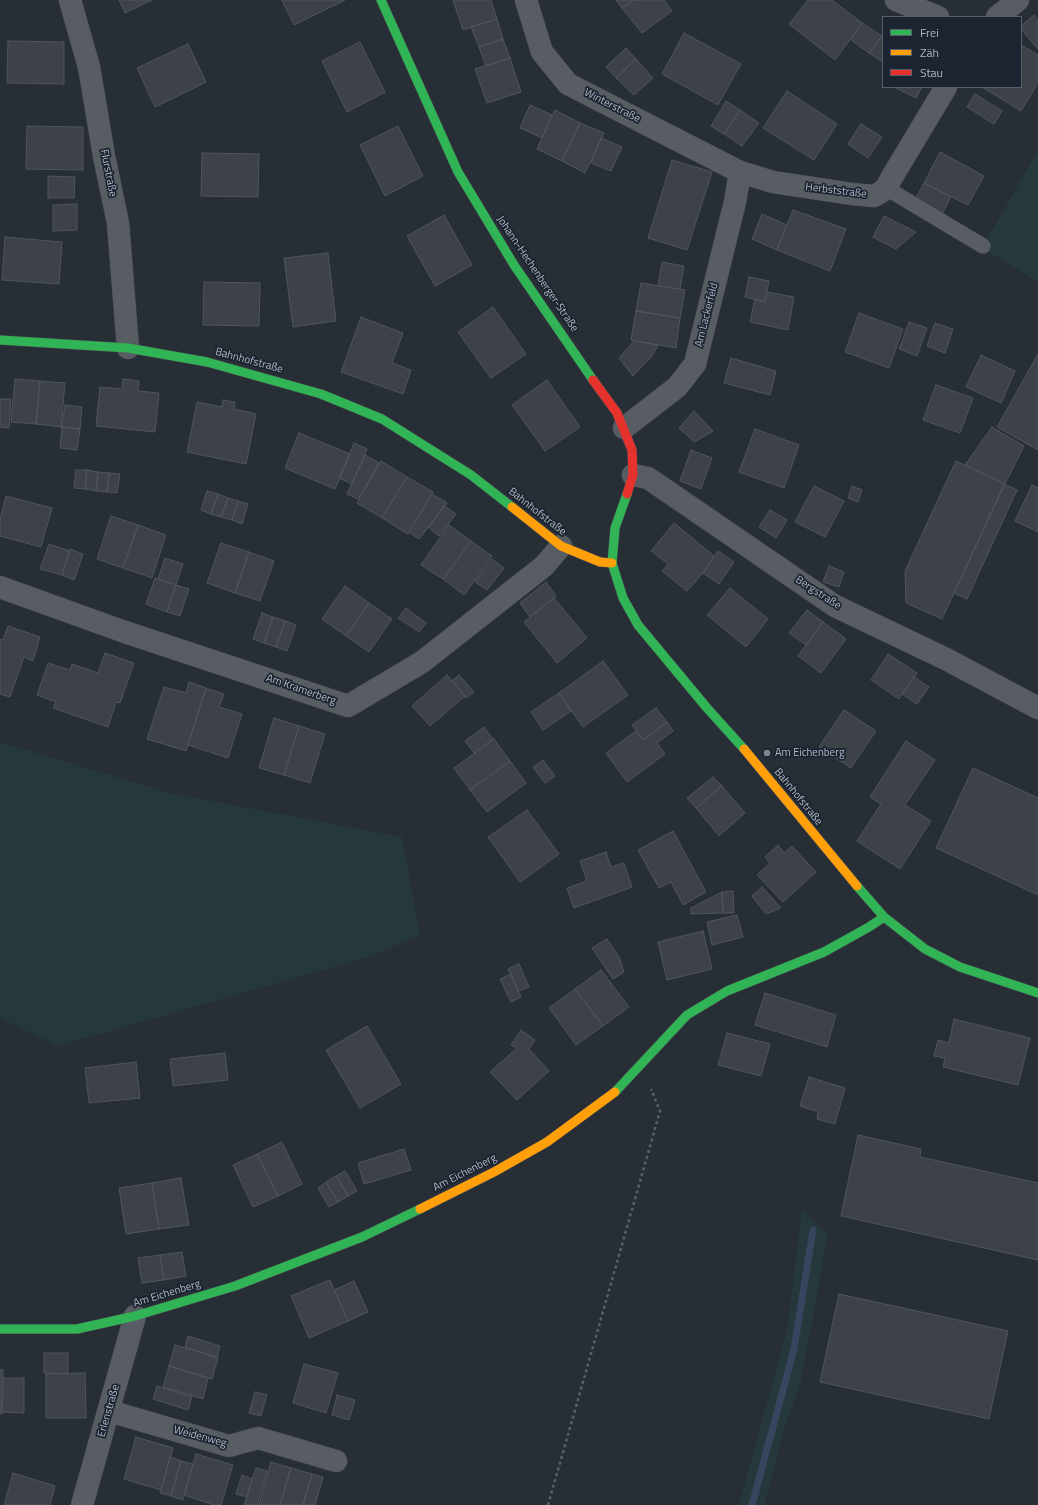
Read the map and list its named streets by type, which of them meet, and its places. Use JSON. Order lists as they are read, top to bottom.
{
  "streets": {
    "street": [
      "Winterstraße",
      "Flurstraße",
      "Herbststraße",
      "Johann-Hechenberger-Straße",
      "Am Lackerfeld",
      "Bahnhofstraße",
      "Bergstraße",
      "Am Kramerberg",
      "Am Eichenberg",
      "Erlenstraße",
      "Weidenweg"
    ]
  },
  "crossings": [
    ["Winterstraße", "Herbststraße"],
    ["Winterstraße", "Am Lackerfeld"],
    ["Flurstraße", "Bahnhofstraße"],
    ["Herbststraße", "Am Lackerfeld"],
    ["Johann-Hechenberger-Straße", "Am Lackerfeld"],
    ["Johann-Hechenberger-Straße", "Bahnhofstraße"],
    ["Johann-Hechenberger-Straße", "Bergstraße"],
    ["Bahnhofstraße", "Am Kramerberg"],
    ["Bahnhofstraße", "Am Eichenberg"],
    ["Am Eichenberg", "Erlenstraße"],
    ["Erlenstraße", "Weidenweg"]
  ],
  "places": ["Am Eichenberg"],
  "legend": ["Frei", "Zäh", "Stau"]
}
